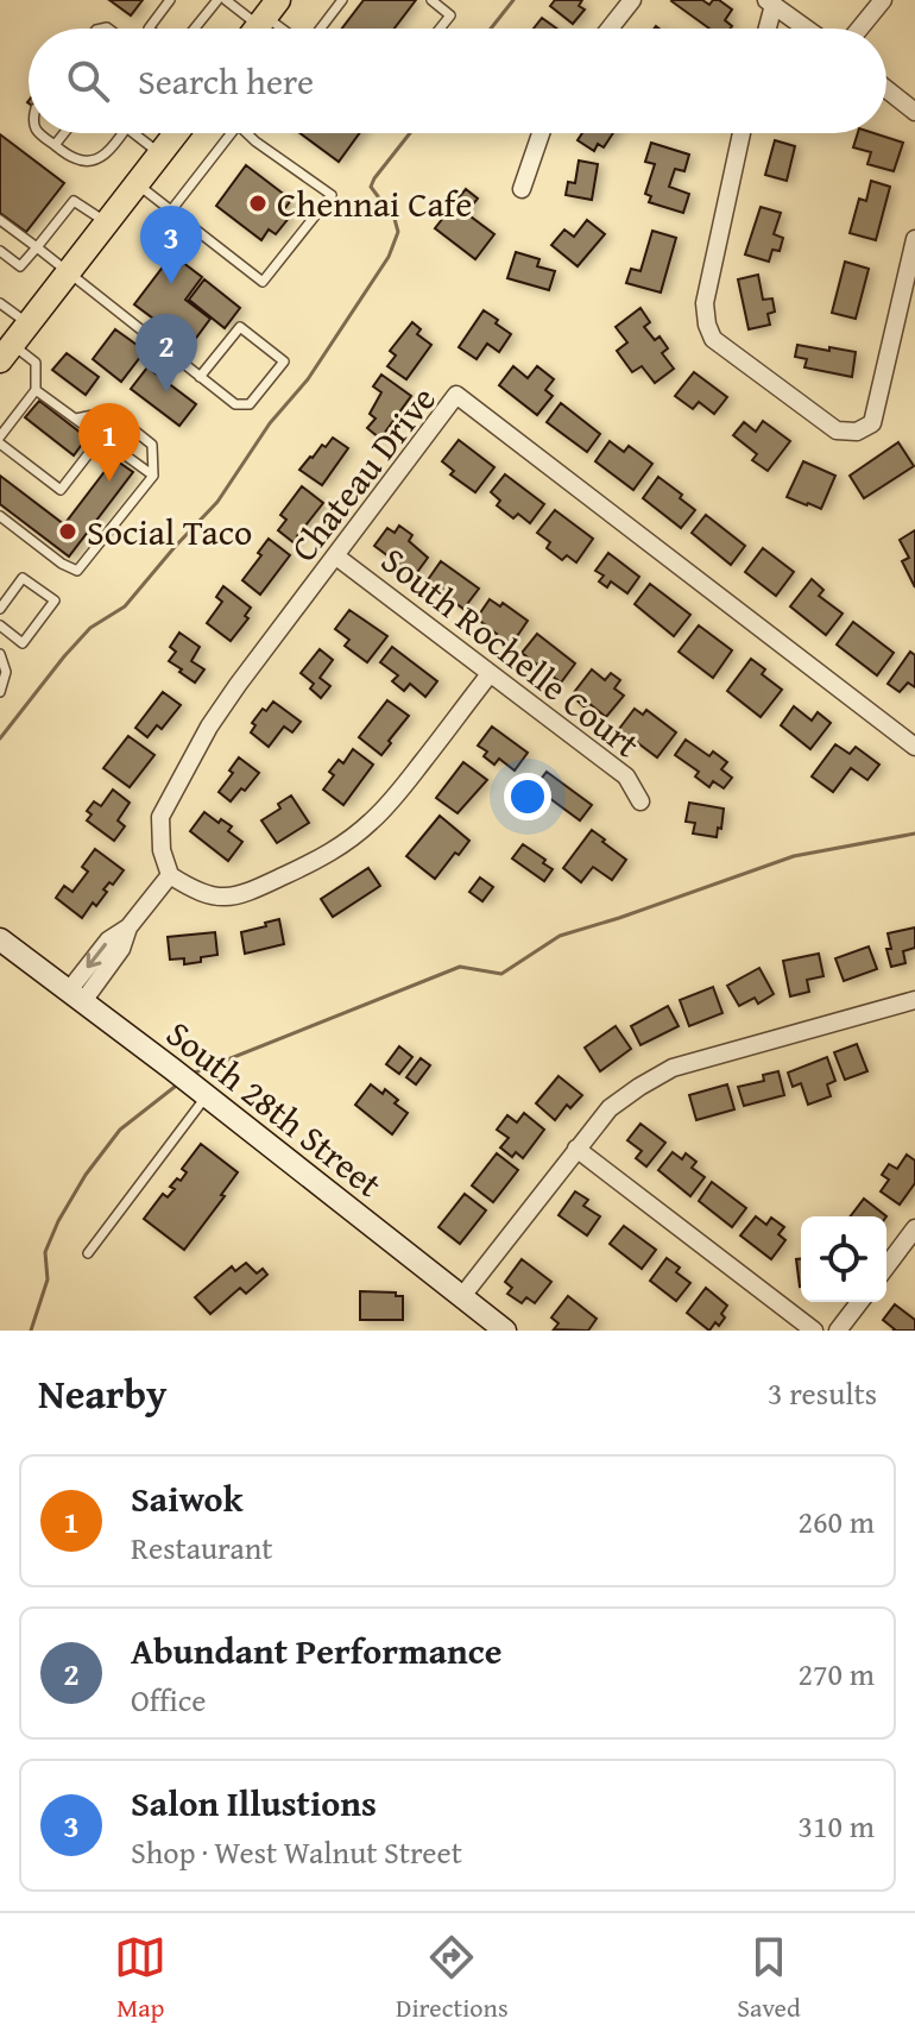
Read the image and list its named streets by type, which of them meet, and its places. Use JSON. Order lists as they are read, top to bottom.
{
  "streets": {
    "street": ["Chateau Drive", "South Rochelle Court", "South 28th Street"]
  },
  "crossings": [
    ["Chateau Drive", "South Rochelle Court"]
  ],
  "places": ["Chennai Cafe", "Social Taco"],
  "page": {
    "search": "Search here",
    "pins": ["3", "2", "1"],
    "heading": ["Nearby", "3 results"],
    "list": [
      {
        "mark": "1",
        "name": "Saiwok",
        "note": "Restaurant",
        "value": "260 m"
      },
      {
        "mark": "2",
        "name": "Abundant Performance",
        "note": "Office",
        "value": "270 m"
      },
      {
        "mark": "3",
        "name": "Salon Illustions",
        "note": "Shop · West Walnut Street",
        "value": "310 m"
      }
    ],
    "nav": ["Map", "Directions", "Saved"]
  }
}
